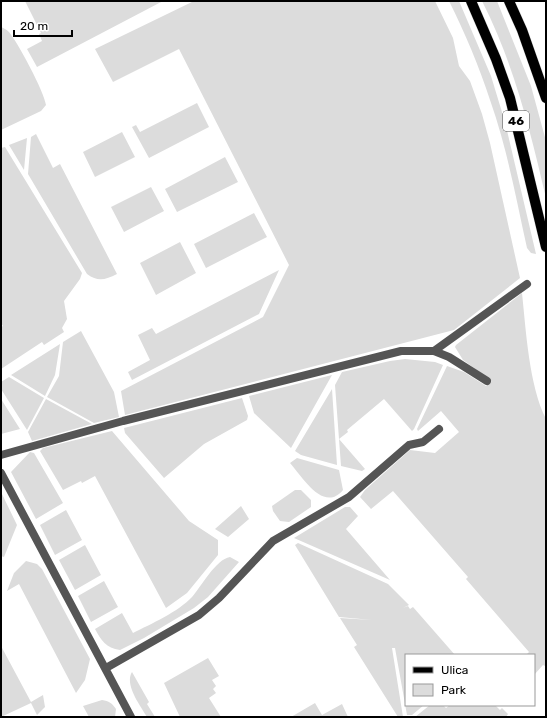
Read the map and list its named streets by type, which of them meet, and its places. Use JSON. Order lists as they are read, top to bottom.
{
  "streets": {
    "main road": ["46"]
  },
  "legend": ["Ulica", "Park"],
  "scale_bar": "20 m"
}
